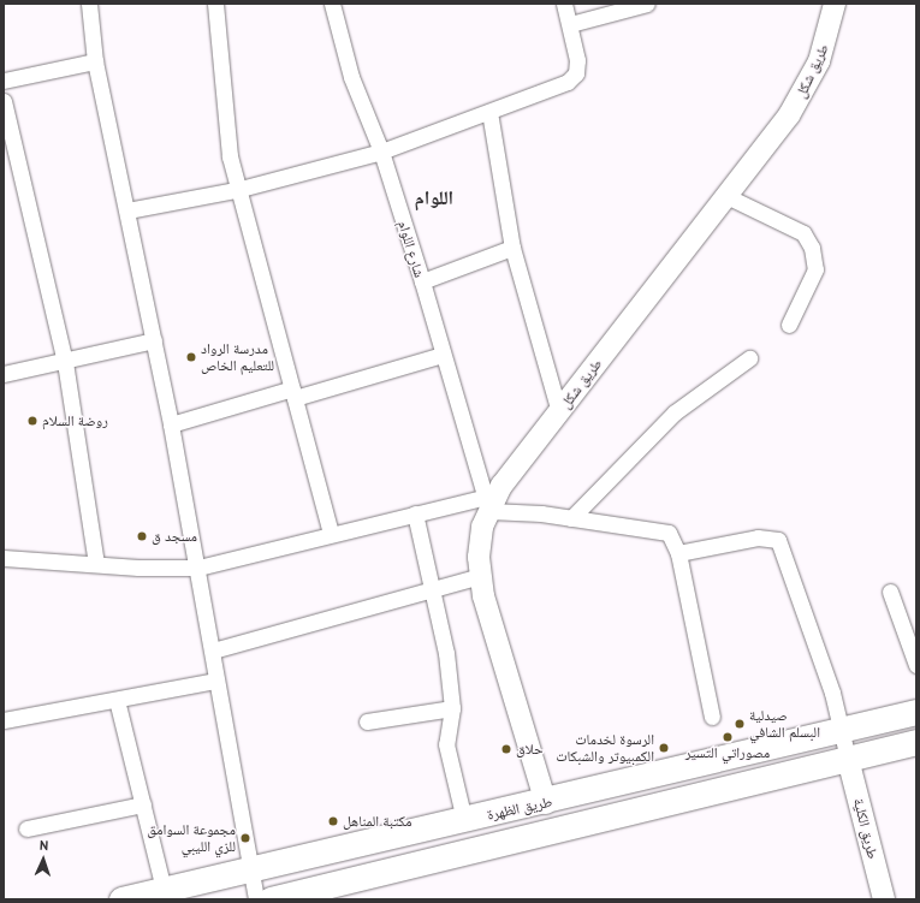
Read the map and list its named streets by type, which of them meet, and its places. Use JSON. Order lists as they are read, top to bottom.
{
  "streets": {
    "main road": ["طريق شكل", "طريق الظهرة", "طريق الكلية"],
    "street": ["شارع اللوام"]
  },
  "crossings": [
    ["طريق شكل", "شارع اللوام"],
    ["طريق شكل", "طريق الظهرة"],
    ["طريق الظهرة", "طريق الكلية"]
  ],
  "districts": ["اللوام"],
  "places": [
    "مدرسة الرواد للتعليم الخاص",
    "روضة السلام",
    "مسجد ق",
    "صيدلية البسلم الشافي",
    "مصوراتي التسير",
    "الرسوة لخدمات الكمبيوتر والشبكات",
    "حلاق",
    "مكتبة المناهل",
    "مجموعة السوامق للزي الليبي"
  ],
  "north": "top"
}
